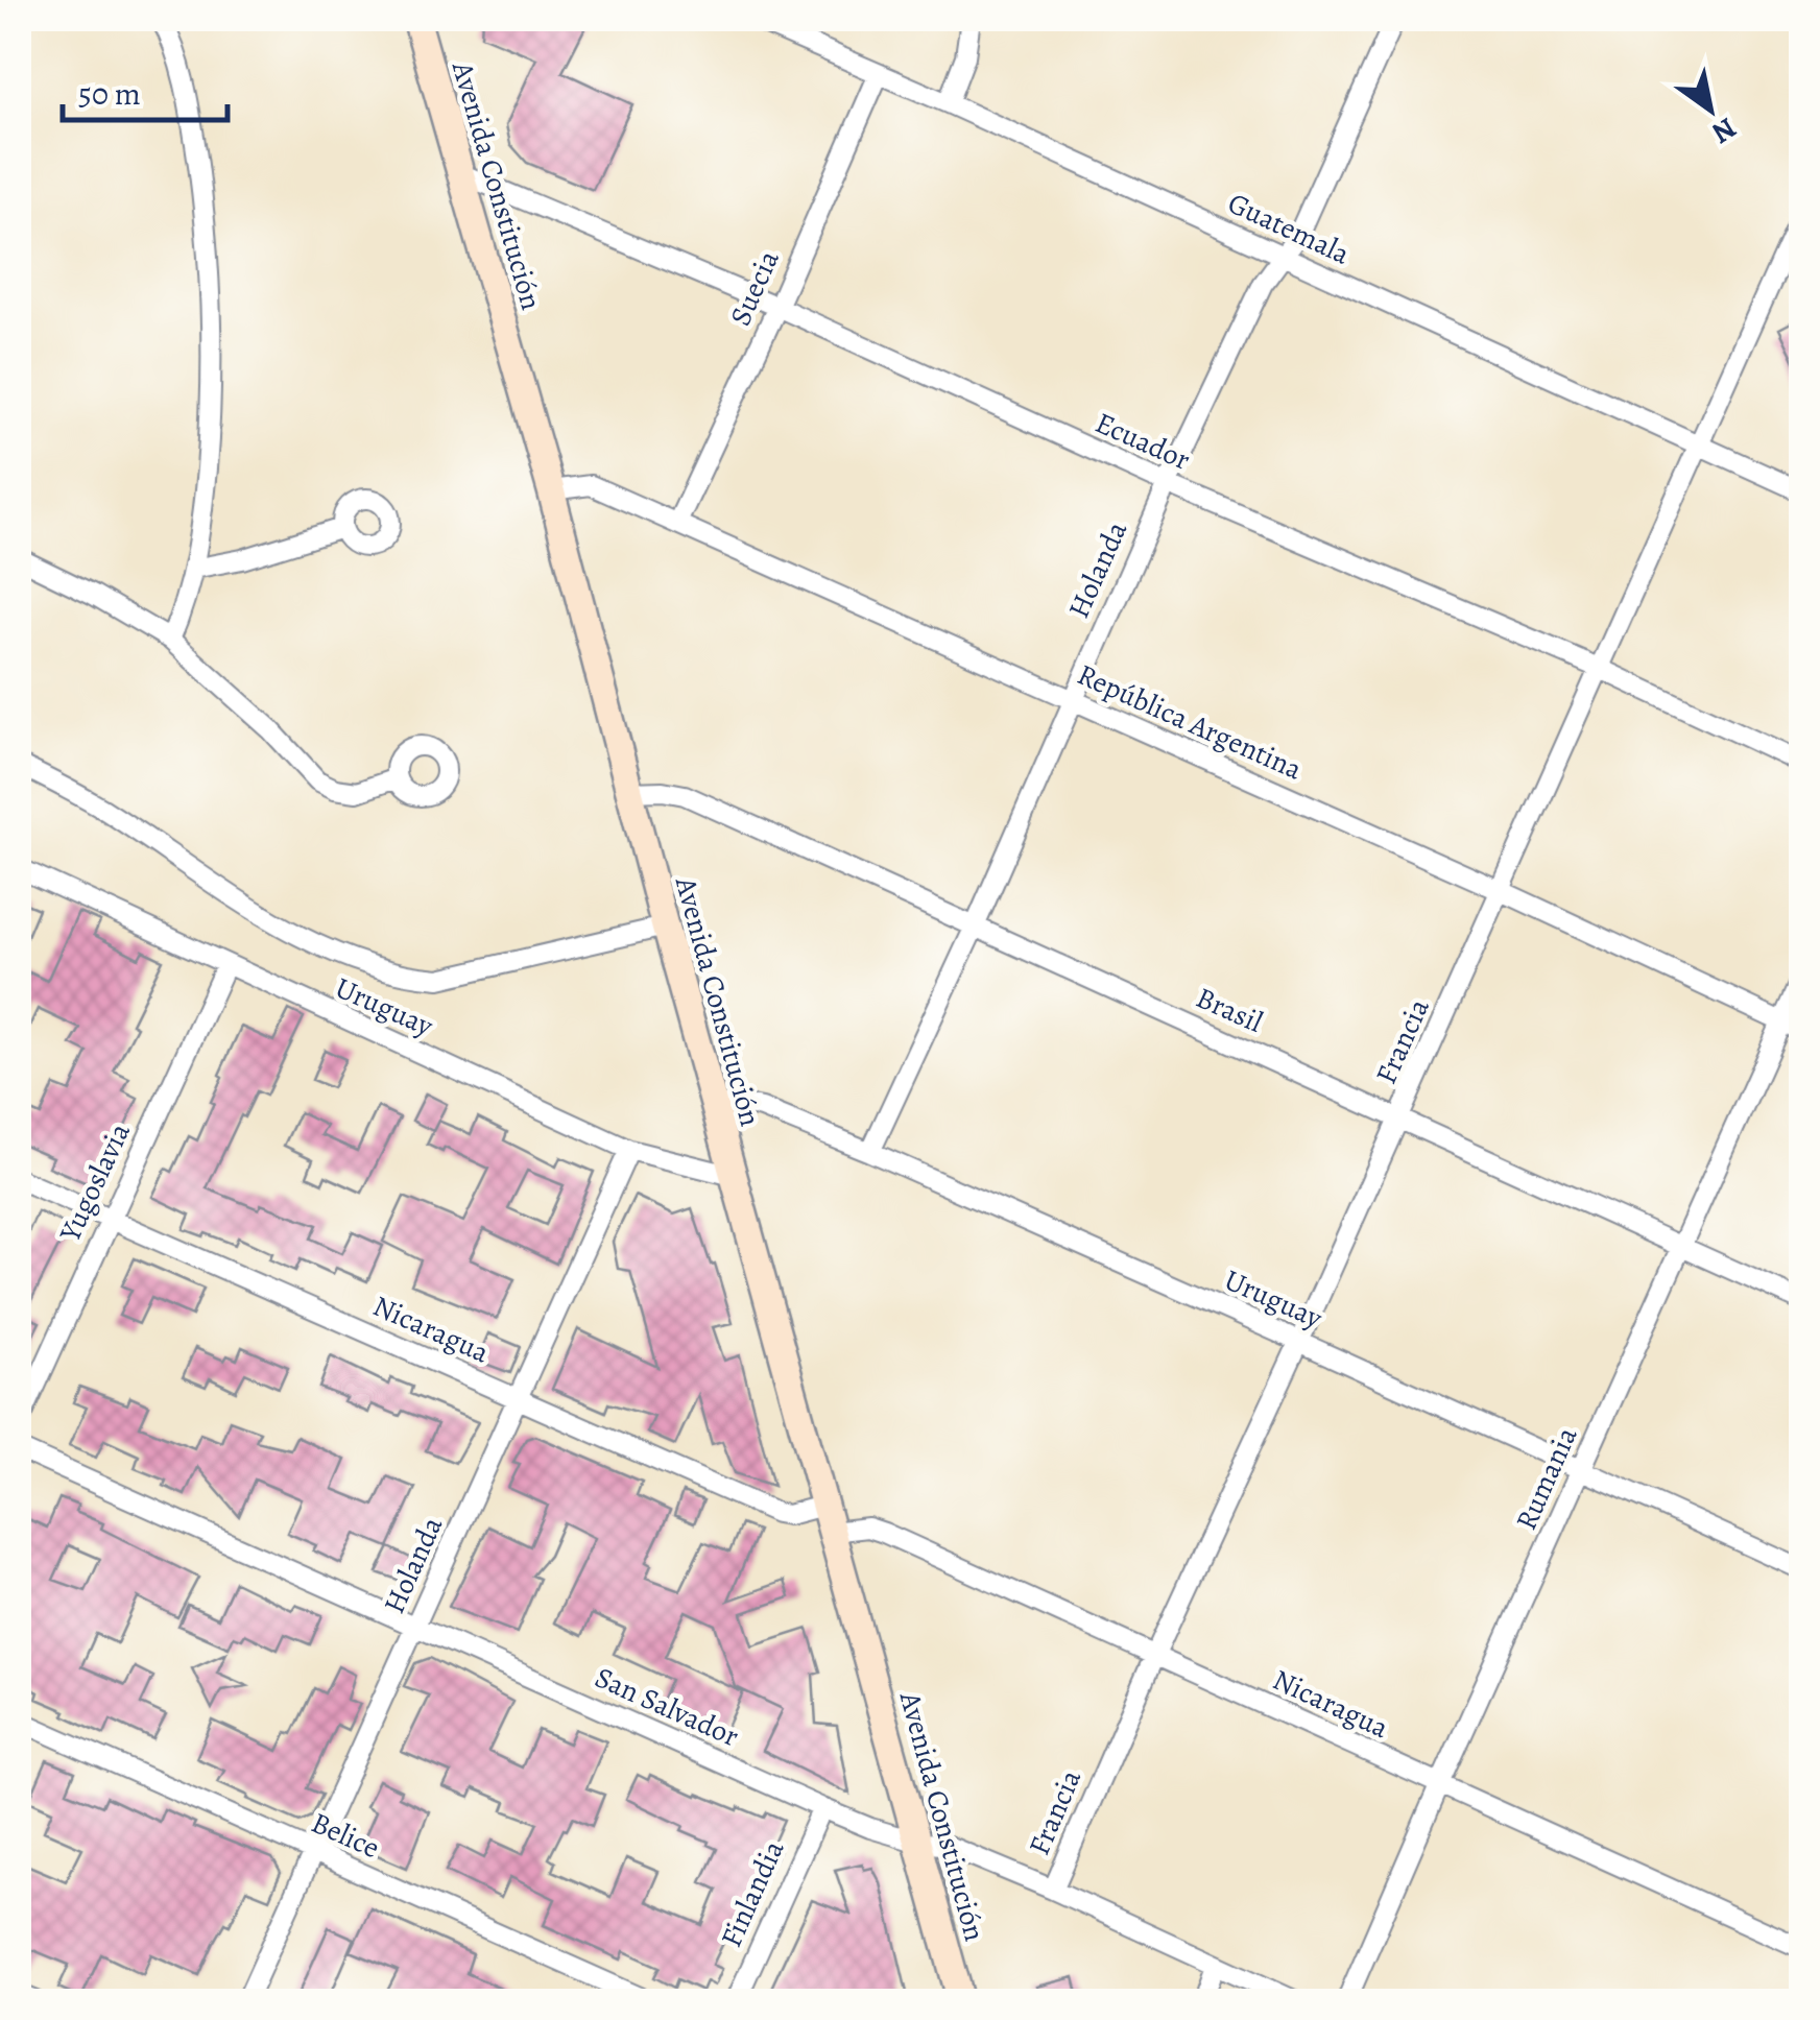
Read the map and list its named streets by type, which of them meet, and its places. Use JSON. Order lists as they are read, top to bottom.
{
  "streets": {
    "main road": ["Avenida Constitución"],
    "street": [
      "Guatemala",
      "Suecia",
      "Ecuador",
      "Holanda",
      "República Argentina",
      "Uruguay",
      "Brasil",
      "Francia",
      "Yugoslavia",
      "Nicaragua",
      "Rumania",
      "San Salvador",
      "Belice",
      "Finlandia"
    ]
  },
  "crossings": [
    ["Avenida Constitución", "Ecuador"],
    ["Avenida Constitución", "República Argentina"],
    ["Avenida Constitución", "Uruguay"],
    ["Avenida Constitución", "Brasil"],
    ["Avenida Constitución", "Nicaragua"],
    ["Avenida Constitución", "San Salvador"],
    ["Guatemala", "Suecia"],
    ["Guatemala", "Holanda"],
    ["Guatemala", "Francia"],
    ["Suecia", "Ecuador"],
    ["Suecia", "República Argentina"],
    ["Ecuador", "Holanda"],
    ["Ecuador", "Francia"],
    ["Holanda", "República Argentina"],
    ["Holanda", "Uruguay"],
    ["Holanda", "Brasil"],
    ["Holanda", "Nicaragua"],
    ["Holanda", "San Salvador"],
    ["Holanda", "Belice"],
    ["República Argentina", "Francia"],
    ["República Argentina", "Rumania"],
    ["Uruguay", "Francia"],
    ["Uruguay", "Yugoslavia"],
    ["Uruguay", "Rumania"],
    ["Brasil", "Francia"],
    ["Brasil", "Rumania"],
    ["Francia", "Nicaragua"],
    ["Francia", "San Salvador"],
    ["Yugoslavia", "Nicaragua"],
    ["Nicaragua", "Rumania"],
    ["San Salvador", "Finlandia"]
  ],
  "scale_bar": "50 m",
  "north": "bottom right"
}
